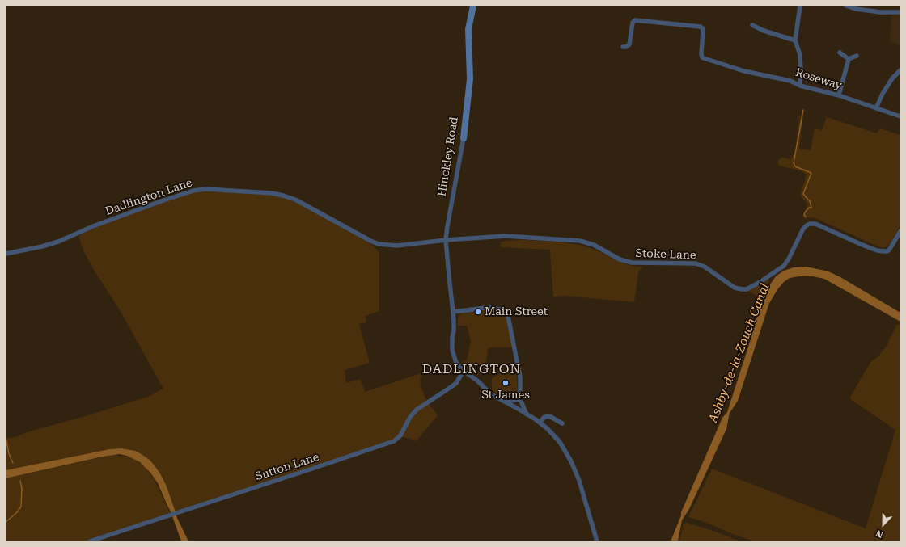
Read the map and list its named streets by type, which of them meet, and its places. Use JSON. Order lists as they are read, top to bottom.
{
  "streets": {
    "street": [
      "Roseway",
      "Hinckley Road",
      "Dadlington Lane",
      "Stoke Lane",
      "Sutton Lane"
    ]
  },
  "crossings": [
    ["Hinckley Road", "Dadlington Lane"],
    ["Hinckley Road", "Stoke Lane"],
    ["Dadlington Lane", "Stoke Lane"]
  ],
  "districts": ["DADLINGTON"],
  "water": ["Ashby-de-la-Zouch Canal"],
  "places": ["Main Street", "St James"],
  "north": "bottom"
}
